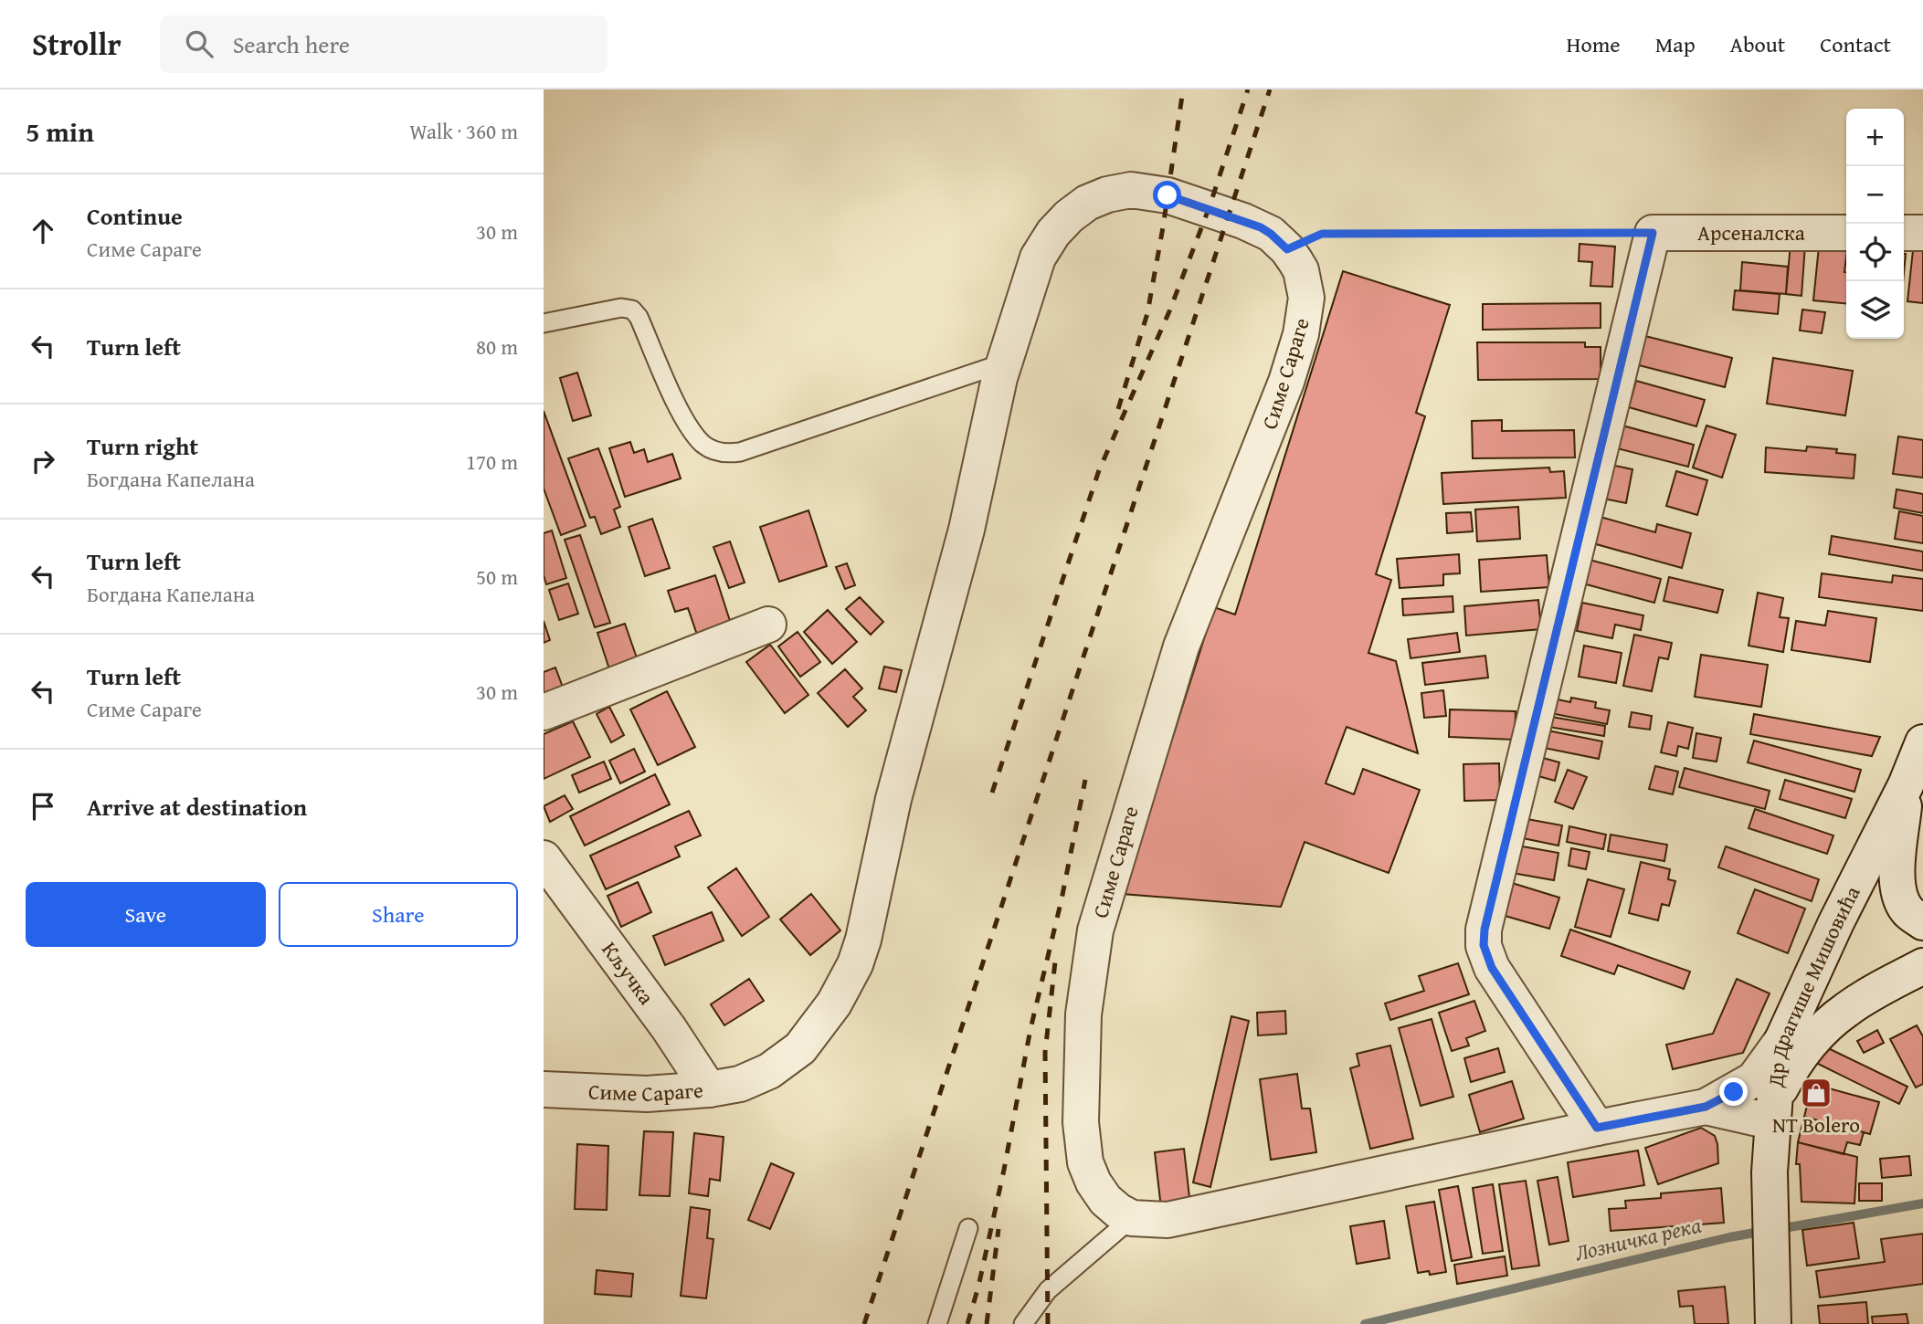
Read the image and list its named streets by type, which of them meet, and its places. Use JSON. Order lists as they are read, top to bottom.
{
  "streets": {
    "street": [
      "Арсеналска",
      "Симе Сараге",
      "Кључка",
      "Др Драгише Мишовића"
    ]
  },
  "crossings": [
    ["Симе Сараге", "Кључка"]
  ],
  "water": ["Лозничка река"],
  "places": {
    "shop": ["NT Bolero"]
  },
  "page": {
    "header": "Strollr",
    "search": "Search here",
    "nav": [
      "Home",
      "Map",
      "About",
      "Contact"
    ],
    "heading": ["5 min", "Walk · 360 m"],
    "map_buttons": ["+", "−"],
    "list": [
      ["Continue", "Симе Сараге", "30 m"],
      ["Turn left", "80 m"],
      ["Turn right", "Богдана Капелана", "170 m"],
      ["Turn left", "Богдана Капелана", "50 m"],
      ["Turn left", "Симе Сараге", "30 m"],
      "Arrive at destination"
    ],
    "buttons": ["Save", "Share"]
  }
}
